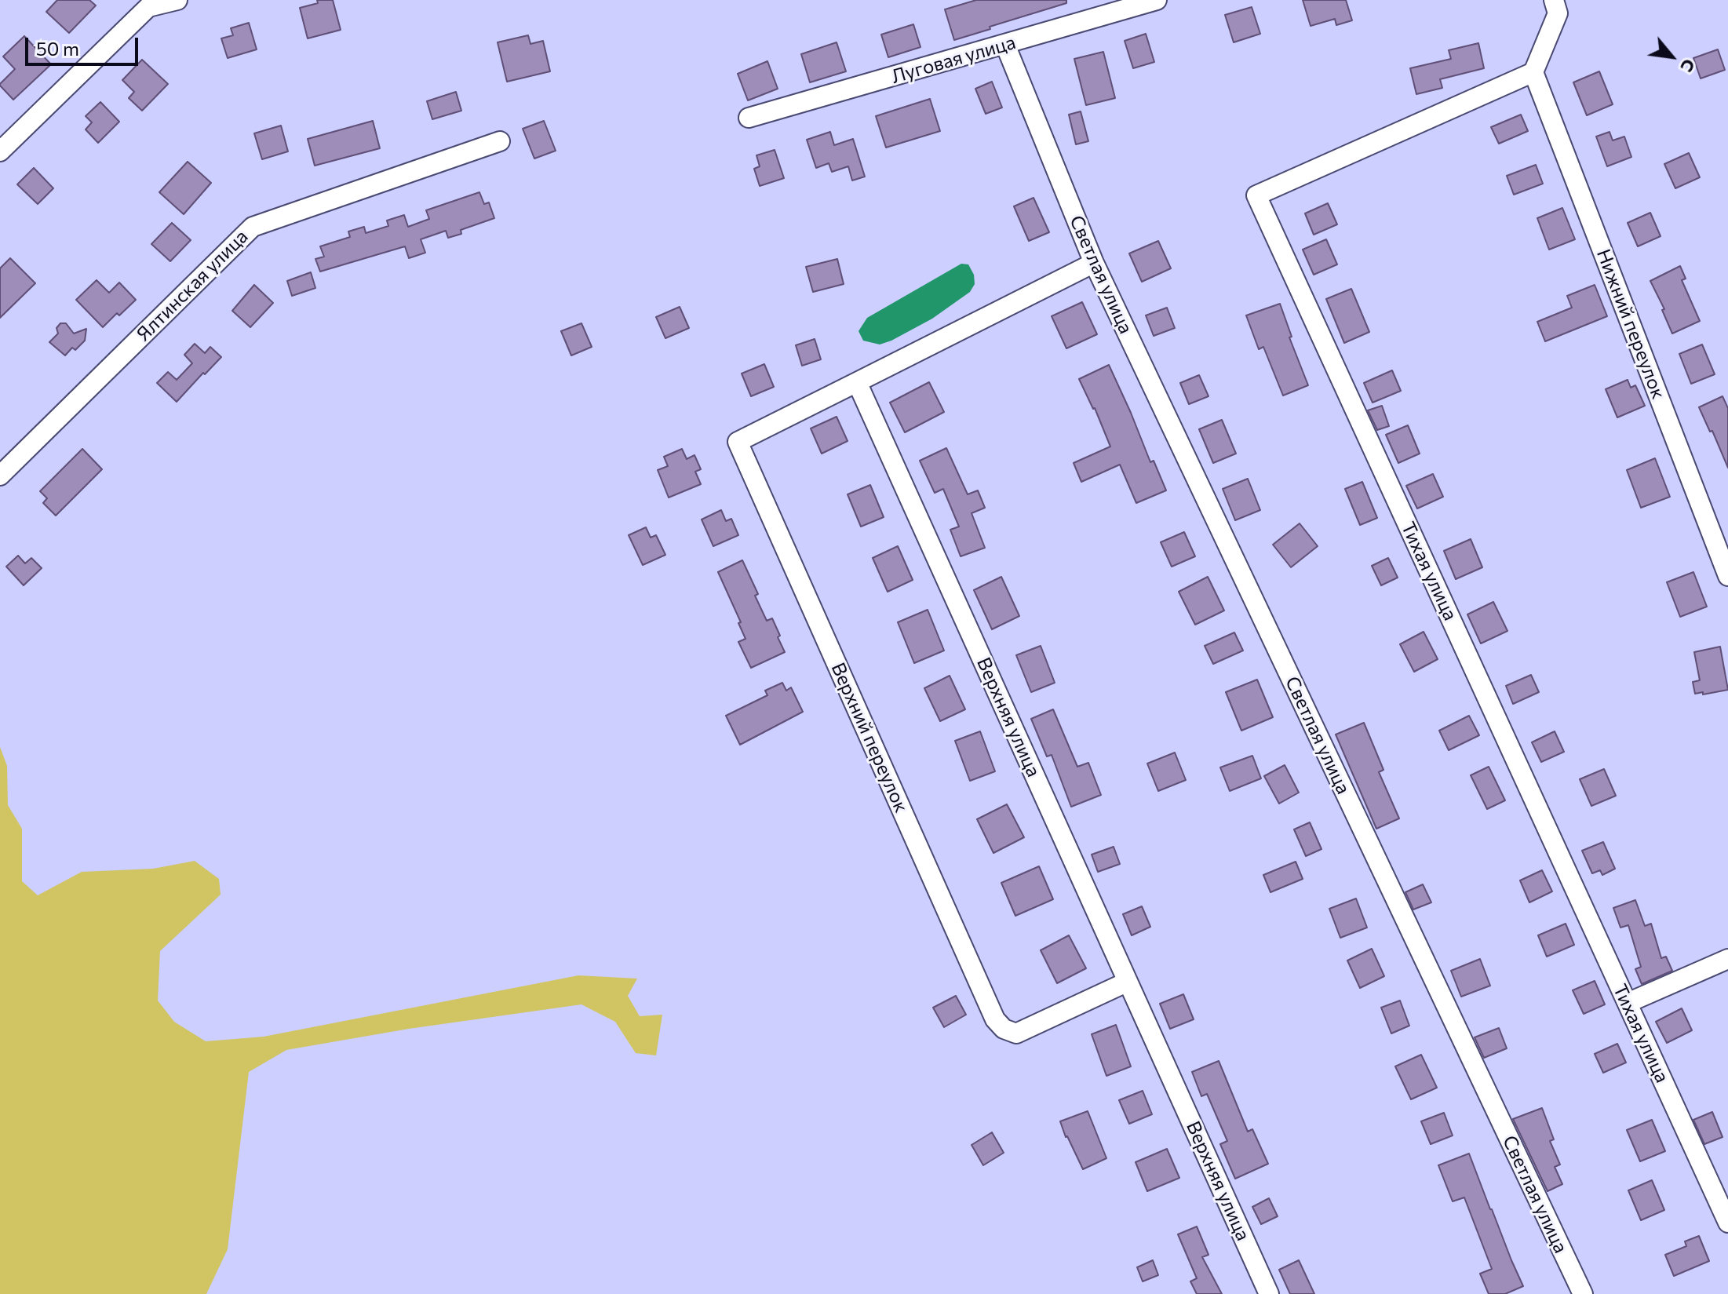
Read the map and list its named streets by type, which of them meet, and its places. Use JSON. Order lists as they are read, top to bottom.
{
  "streets": {
    "street": [
      "Луговая улица",
      "Светлая улица",
      "Ялтинская улица",
      "Нижний переулок",
      "Тихая улица",
      "Верхняя улица",
      "Верхний переулок"
    ]
  },
  "crossings": [
    ["Луговая улица", "Светлая улица"],
    ["Нижний переулок", "Тихая улица"],
    ["Верхняя улица", "Верхний переулок"]
  ],
  "scale_bar": "50 m",
  "north": "bottom right"
}
